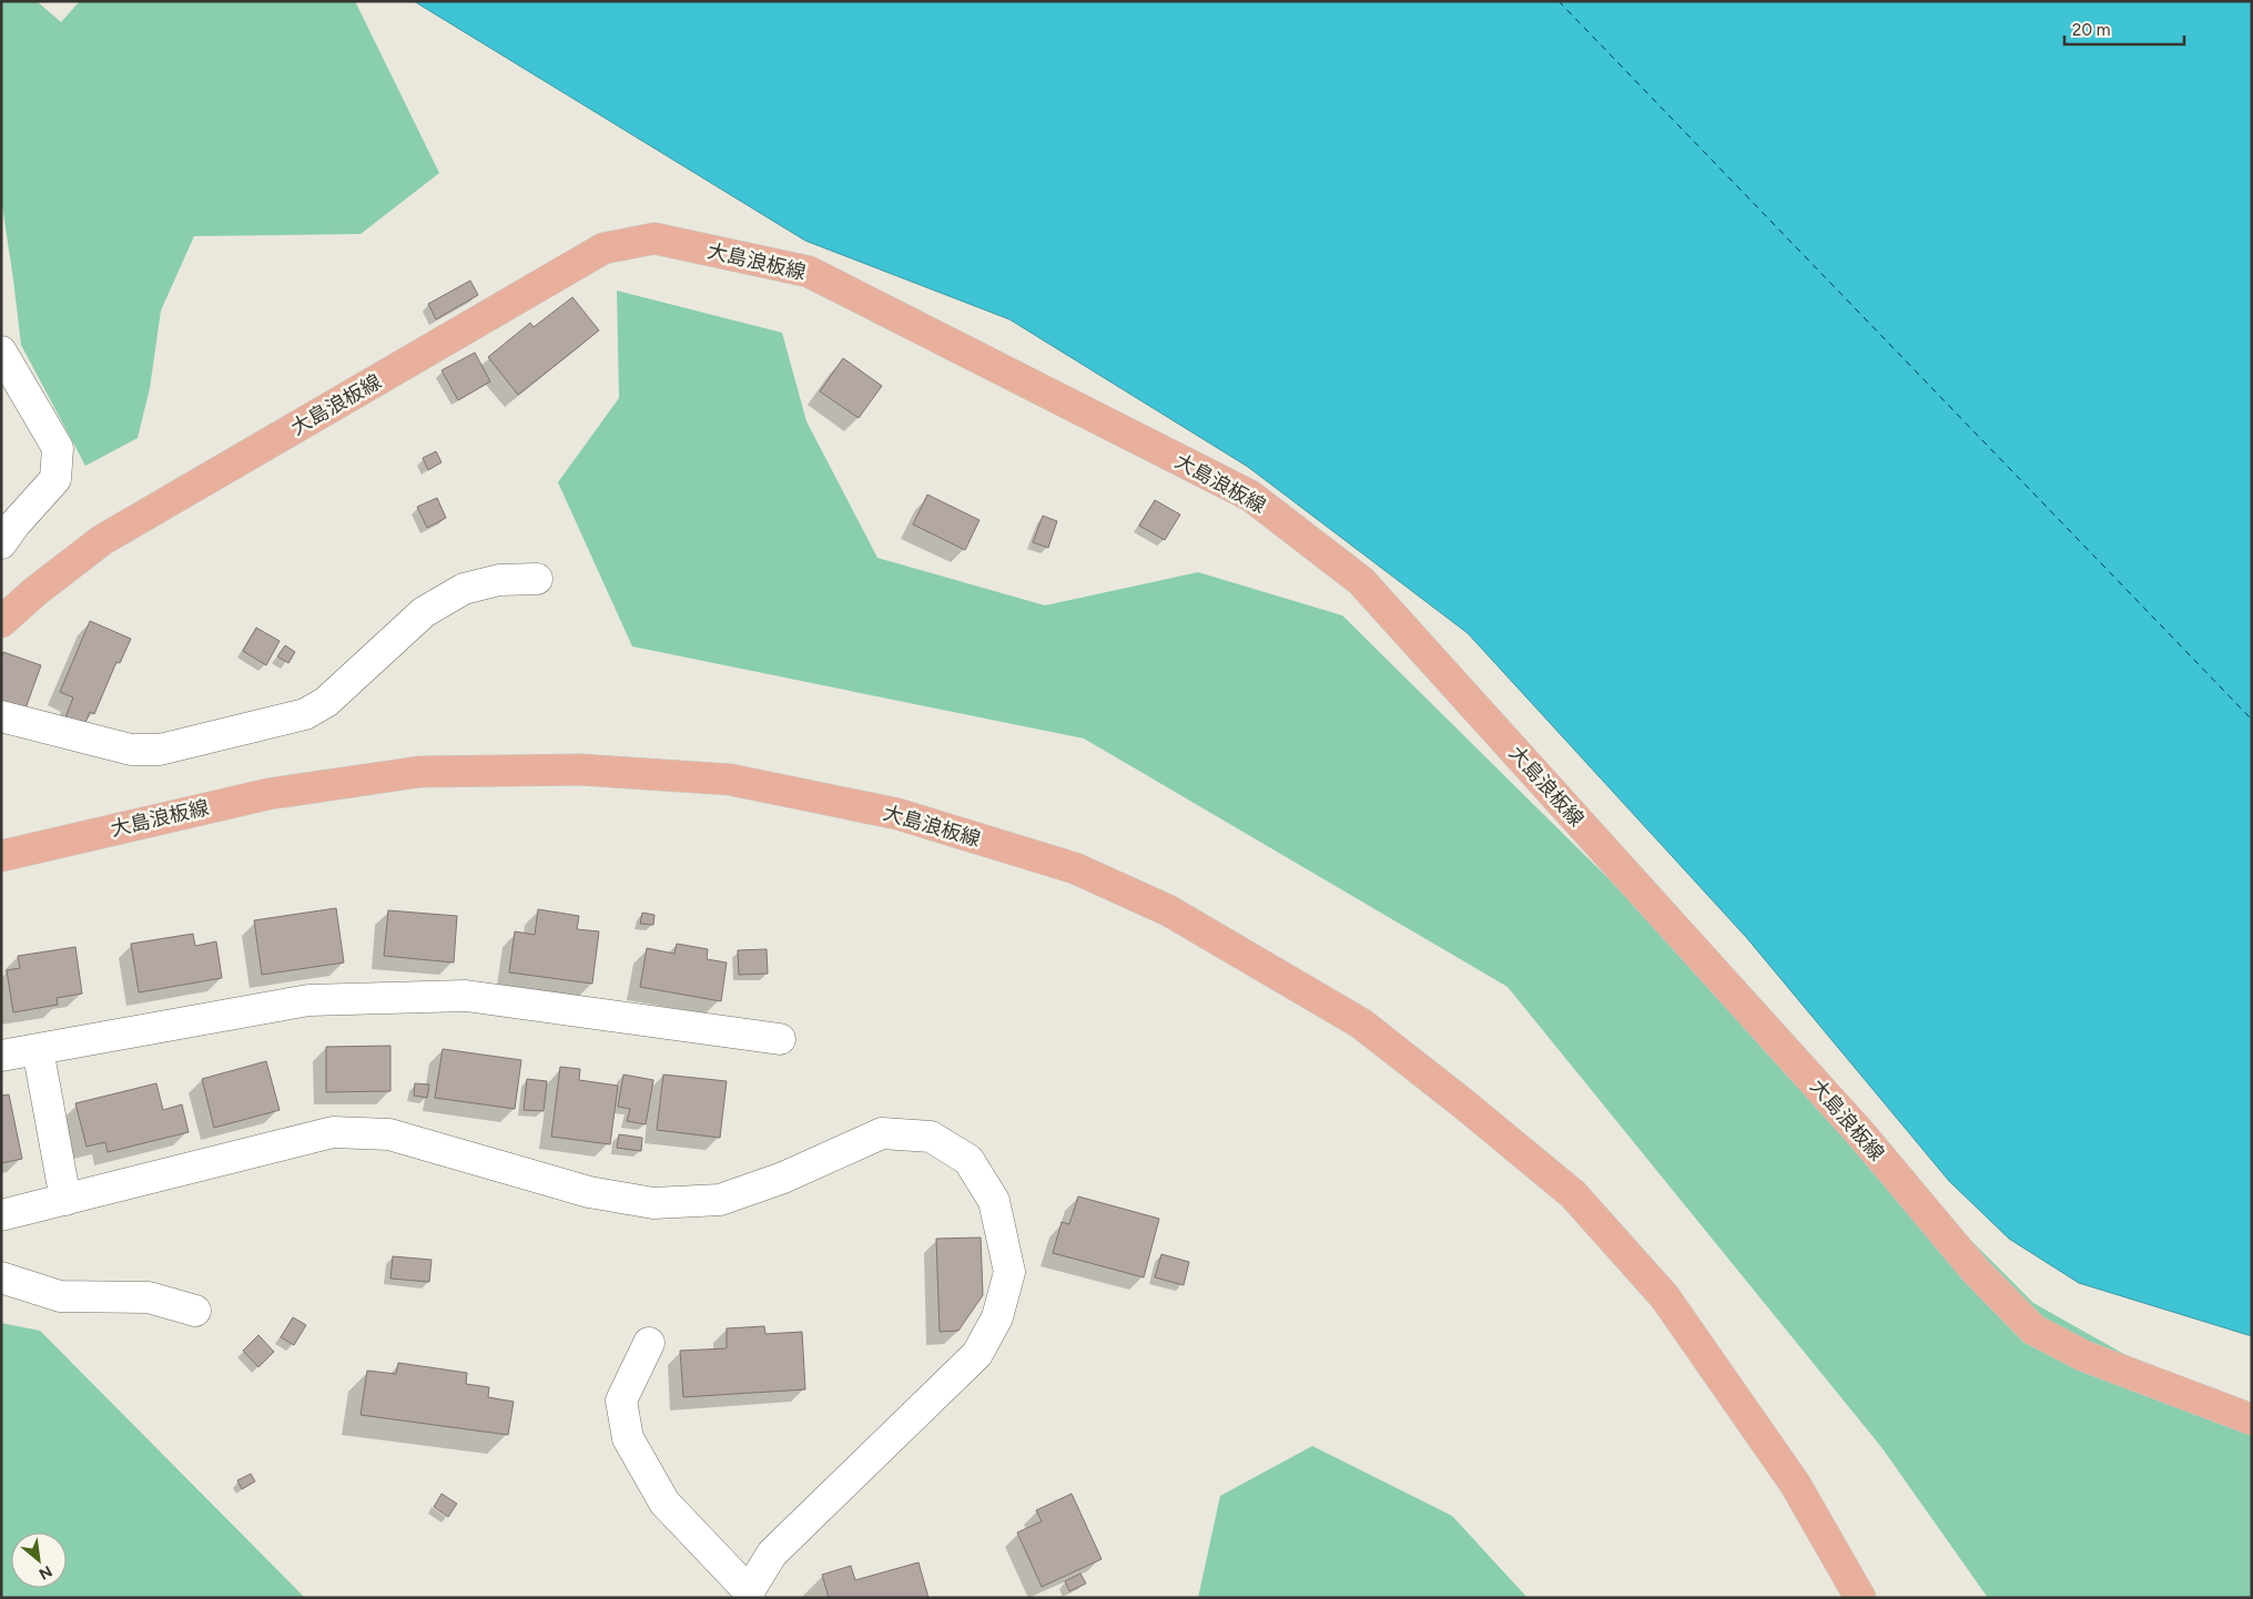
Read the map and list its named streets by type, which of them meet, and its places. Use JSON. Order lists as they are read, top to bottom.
{
  "streets": {
    "main road": ["大島浪板線"]
  },
  "scale_bar": "20 m",
  "north": "bottom right"
}
